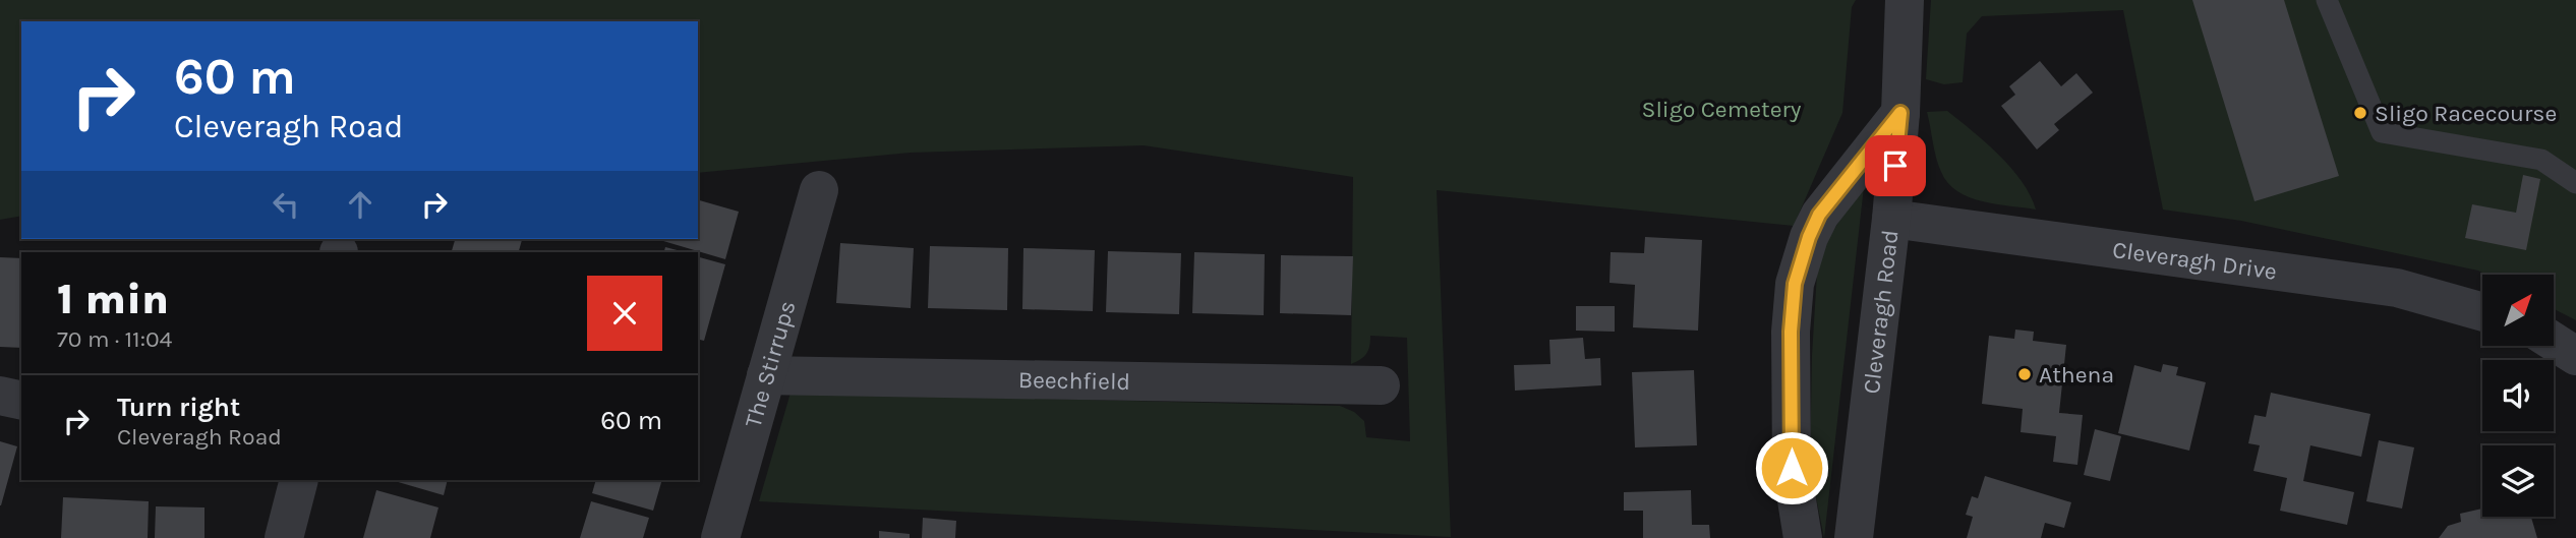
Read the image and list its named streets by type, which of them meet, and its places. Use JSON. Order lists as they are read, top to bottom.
{
  "streets": {
    "street": [
      "Cleveragh Drive",
      "Cleveragh Road",
      "The Stirrups",
      "Beechfield"
    ]
  },
  "crossings": [
    ["Cleveragh Drive", "Cleveragh Road"],
    ["The Stirrups", "Beechfield"]
  ],
  "parks": ["Sligo Cemetery"],
  "places": ["Sligo Racecourse", "Athena"],
  "north": "top right",
  "page": {
    "turn": ["60 m", "Cleveragh Road"],
    "heading": ["1 min", "70 m · 11:04"],
    "list": [
      {
        "name": "Turn right",
        "note": "Cleveragh Road",
        "value": "60 m"
      }
    ]
  }
}
